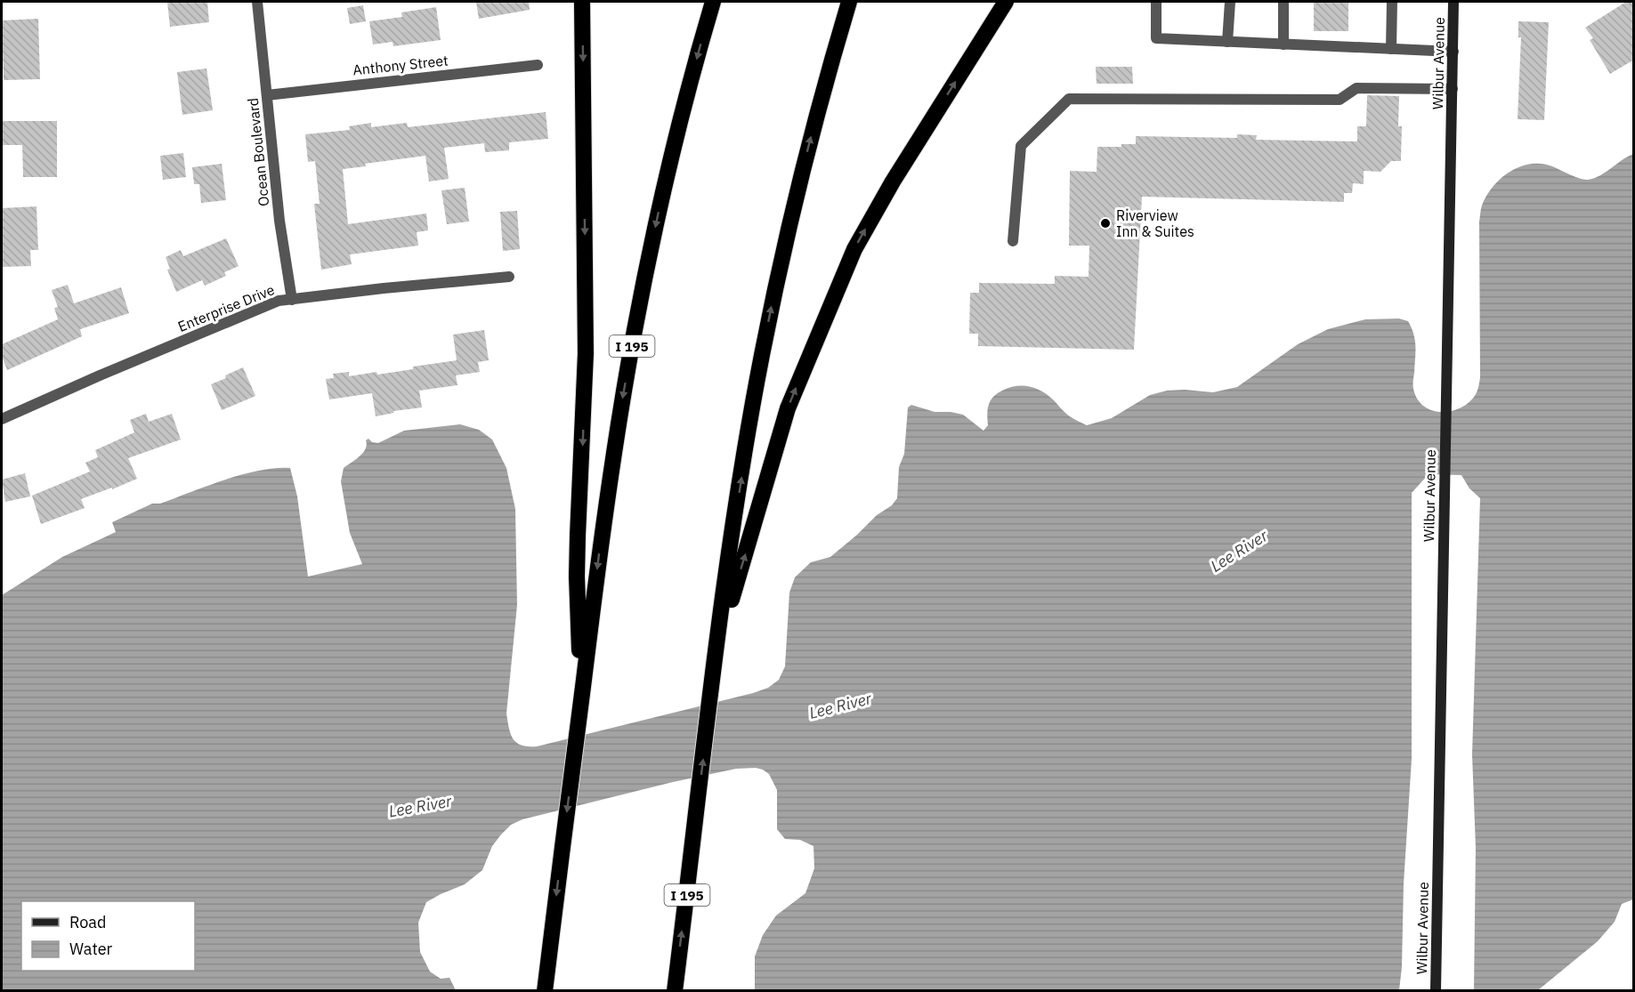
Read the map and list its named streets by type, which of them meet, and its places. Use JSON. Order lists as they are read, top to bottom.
{
  "streets": {
    "highway": ["I 195"],
    "main road": ["Wilbur Avenue"],
    "street": ["Anthony Street", "Ocean Boulevard", "Enterprise Drive"]
  },
  "crossings": [
    ["Anthony Street", "Ocean Boulevard"],
    ["Ocean Boulevard", "Enterprise Drive"]
  ],
  "water": ["Lee River"],
  "places": ["Riverview Inn & Suites"],
  "legend": ["Road", "Water"]
}
